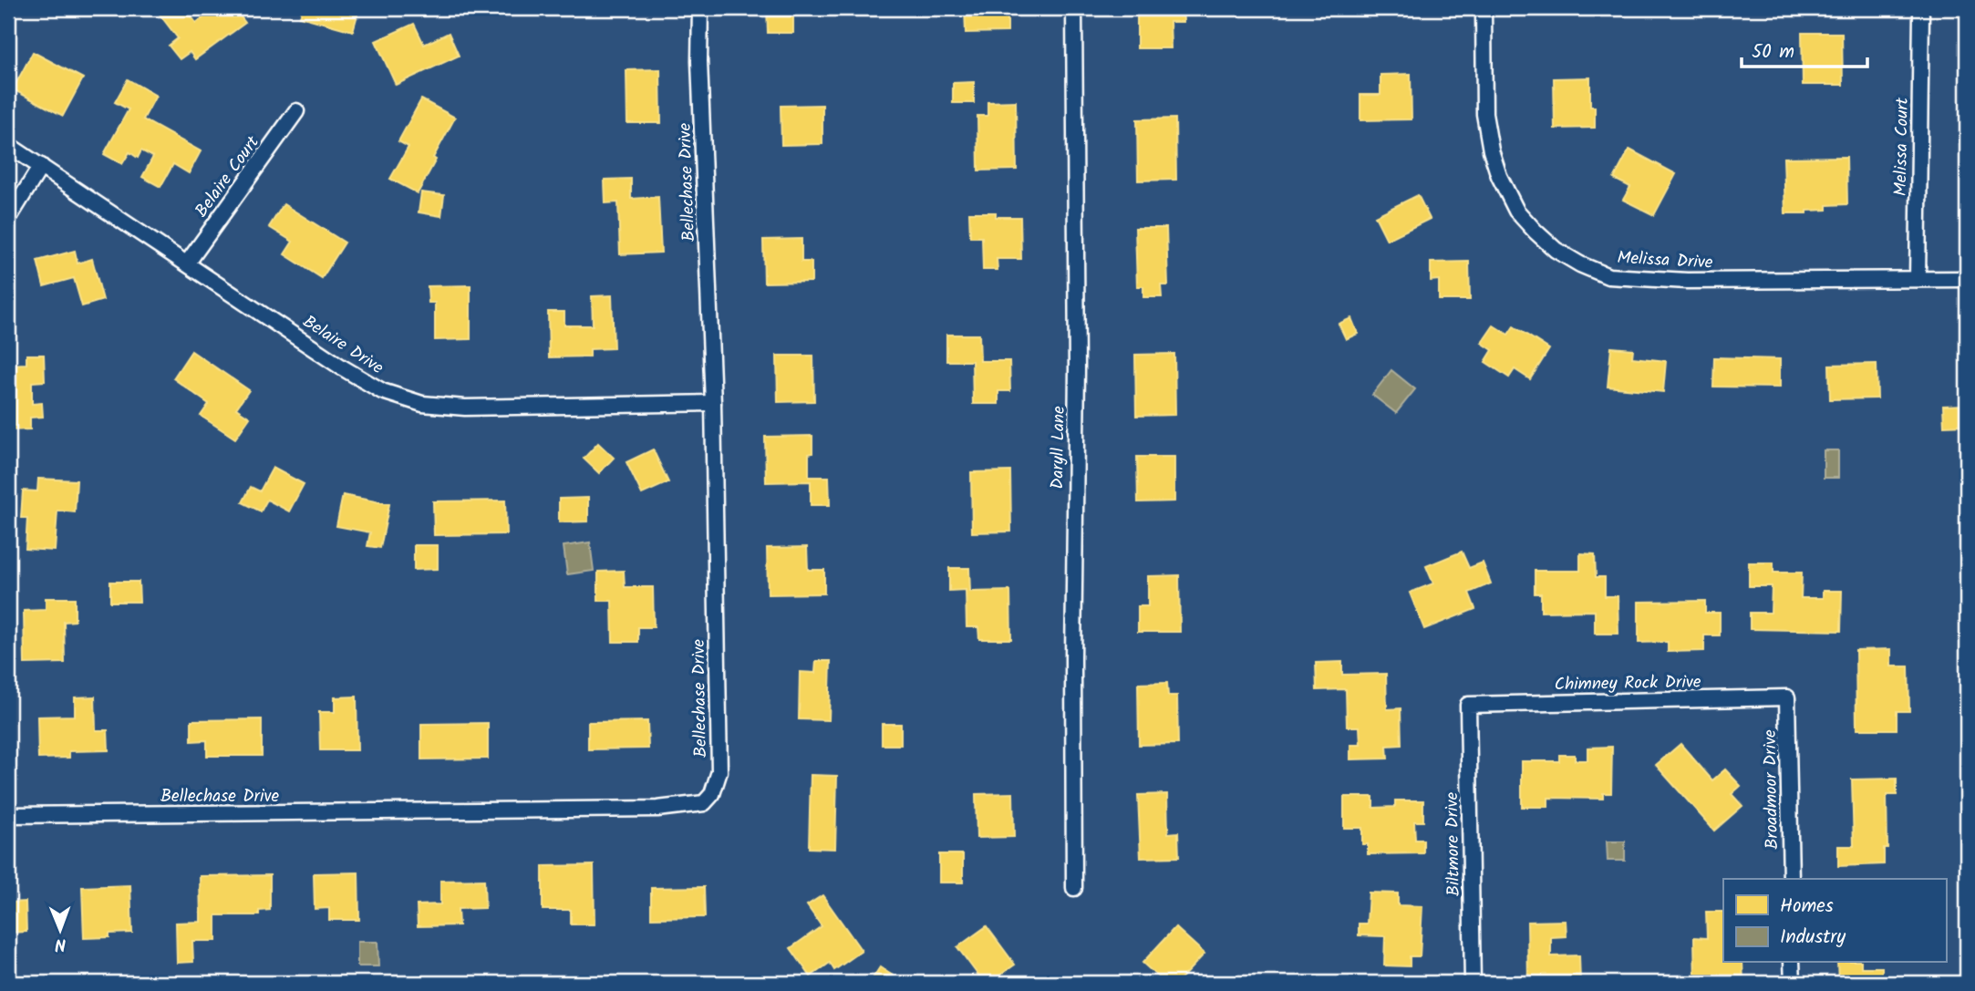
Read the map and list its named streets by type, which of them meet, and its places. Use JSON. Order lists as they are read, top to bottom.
{
  "streets": {
    "street": [
      "Melissa Court",
      "Belaire Court",
      "Bellechase Drive",
      "Melissa Drive",
      "Belaire Drive",
      "Daryll Lane",
      "Chimney Rock Drive",
      "Broadmoor Drive",
      "Biltmore Drive"
    ]
  },
  "crossings": [
    ["Melissa Court", "Melissa Drive"],
    ["Belaire Court", "Belaire Drive"],
    ["Bellechase Drive", "Belaire Drive"],
    ["Chimney Rock Drive", "Broadmoor Drive"],
    ["Chimney Rock Drive", "Biltmore Drive"]
  ],
  "legend": ["Homes", "Industry"],
  "scale_bar": "50 m",
  "north": "bottom"
}
